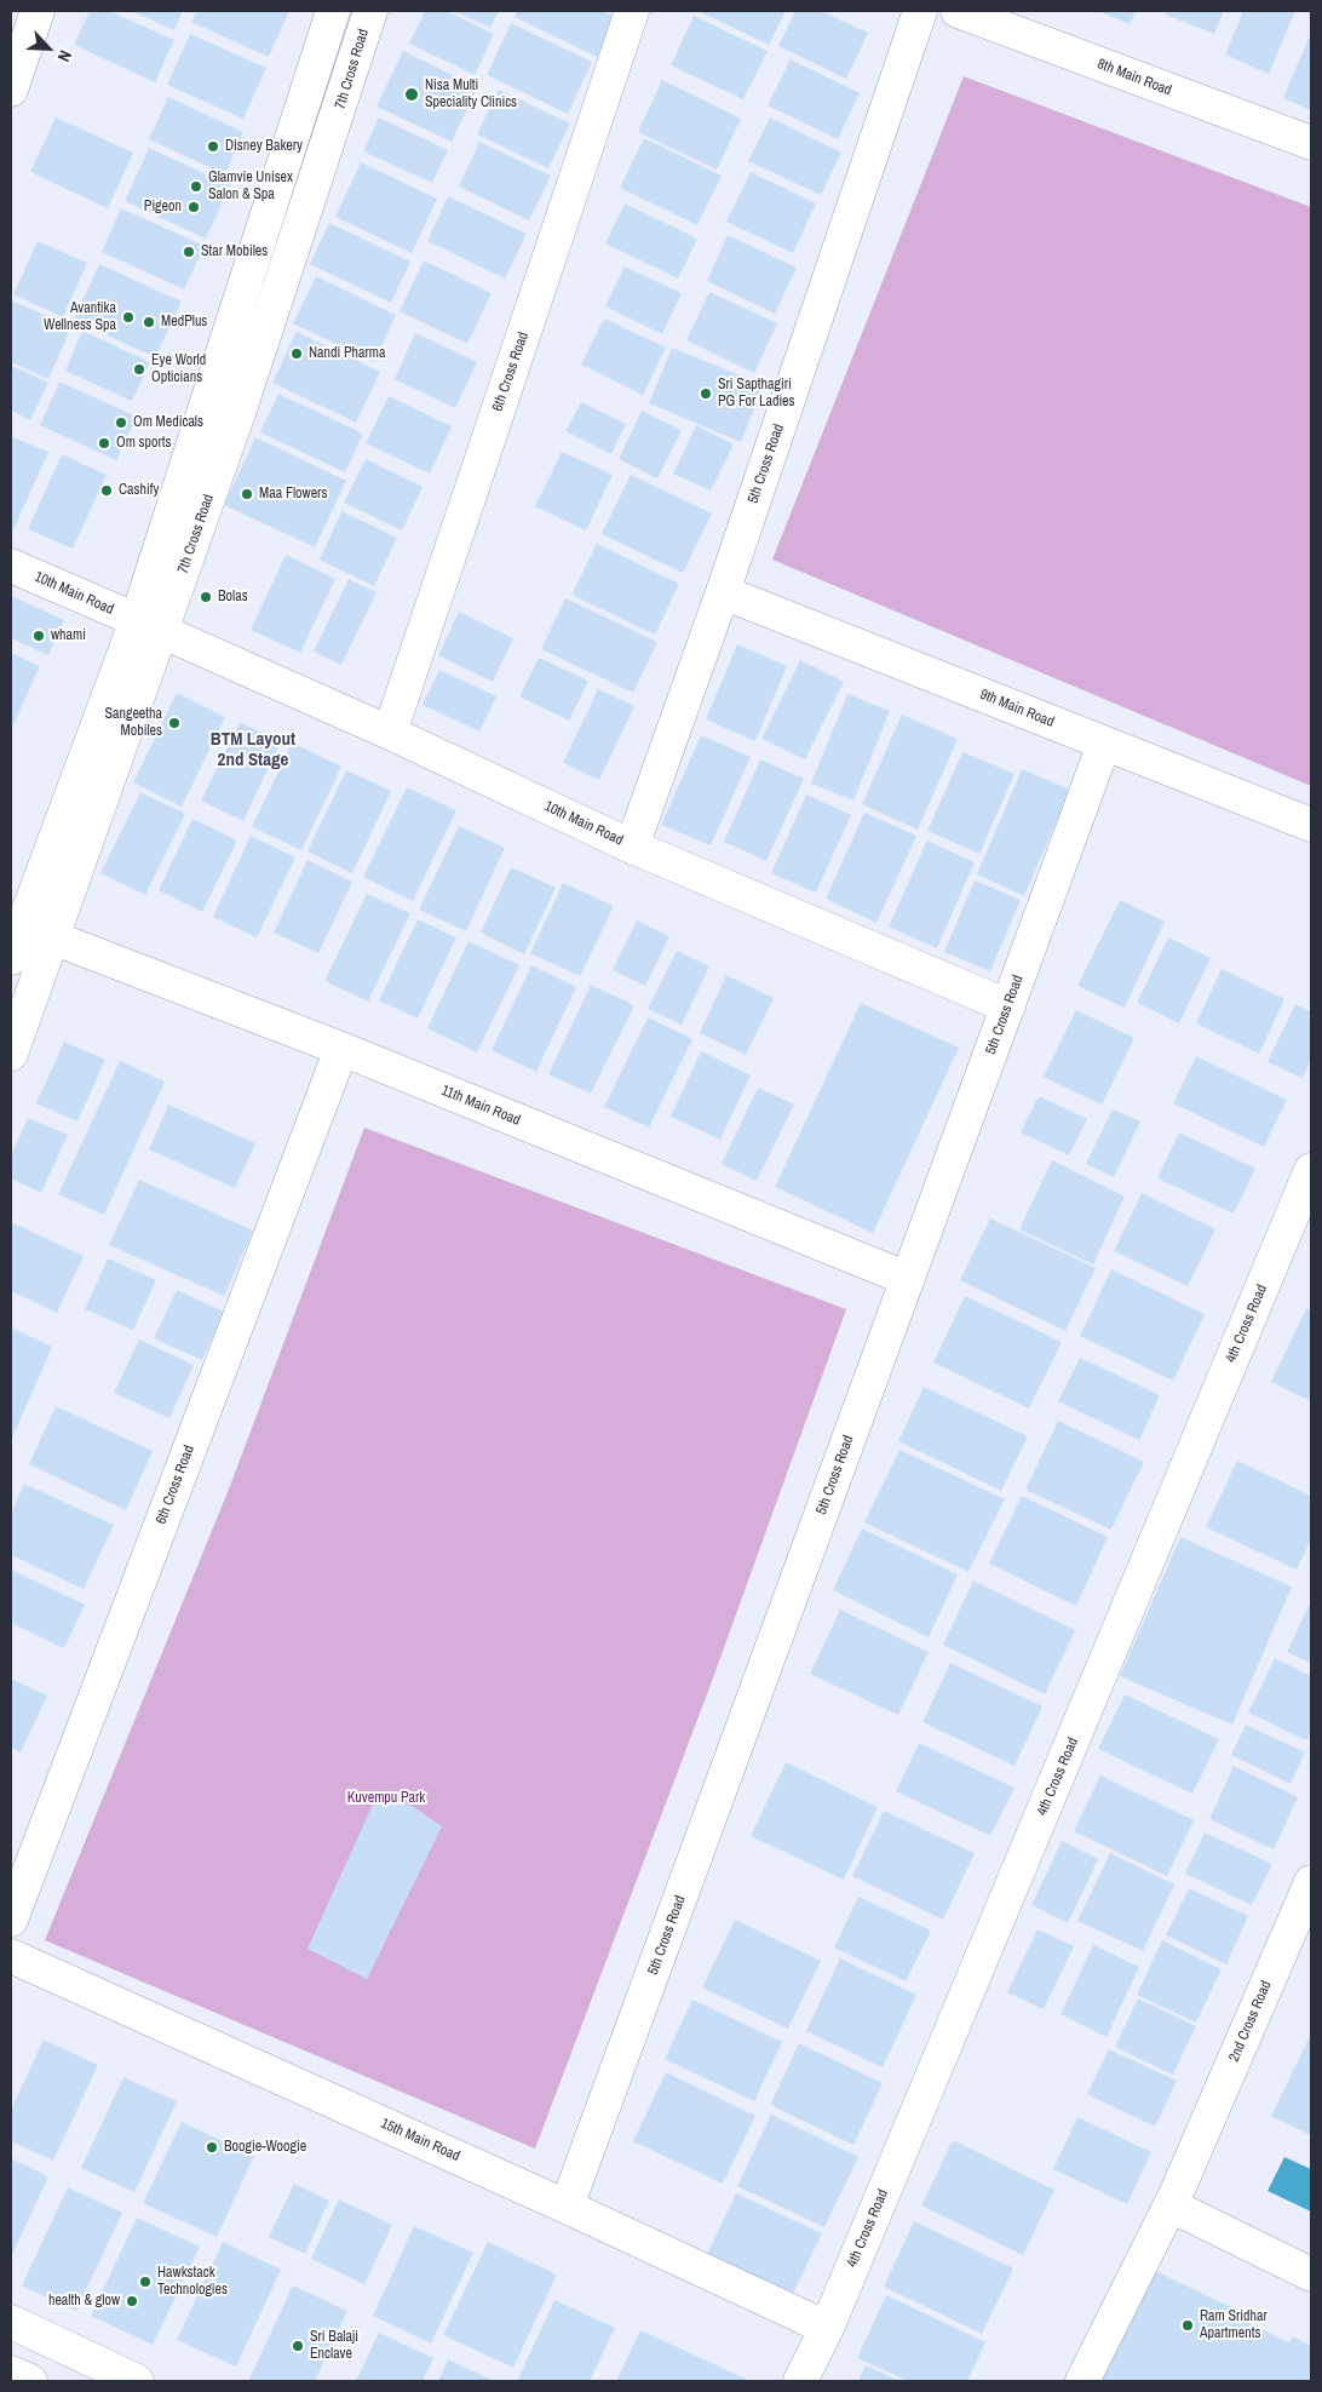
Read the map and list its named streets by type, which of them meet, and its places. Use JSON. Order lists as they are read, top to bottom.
{
  "streets": {
    "street": [
      "7th Cross Road",
      "8th Main Road",
      "6th Cross Road",
      "5th Cross Road",
      "10th Main Road",
      "9th Main Road",
      "11th Main Road",
      "4th Cross Road",
      "2nd Cross Road",
      "15th Main Road"
    ]
  },
  "crossings": [
    ["7th Cross Road", "10th Main Road"],
    ["7th Cross Road", "11th Main Road"],
    ["6th Cross Road", "10th Main Road"],
    ["6th Cross Road", "11th Main Road"],
    ["5th Cross Road", "10th Main Road"],
    ["5th Cross Road", "9th Main Road"],
    ["5th Cross Road", "11th Main Road"],
    ["5th Cross Road", "15th Main Road"],
    ["4th Cross Road", "15th Main Road"]
  ],
  "districts": ["BTM Layout 2nd Stage"],
  "parks": ["Kuvempu Park"],
  "places": [
    "Nisa Multi Speciality Clinics",
    "Disney Bakery",
    "Glamvie Unisex Salon & Spa",
    "Pigeon",
    "Star Mobiles",
    "Avantika Wellness Spa",
    "MedPlus",
    "Nandi Pharma",
    "Eye World Opticians",
    "Sri Sapthagiri PG For Ladies",
    "Om Medicals",
    "Om sports",
    "Cashify",
    "Maa Flowers",
    "Bolas",
    "whami",
    "Sangeetha Mobiles",
    "Boogie-Woogie",
    "Hawkstack Technologies",
    "health & glow",
    "Ram Sridhar Apartments",
    "Sri Balaji Enclave"
  ],
  "north": "bottom right"
}
